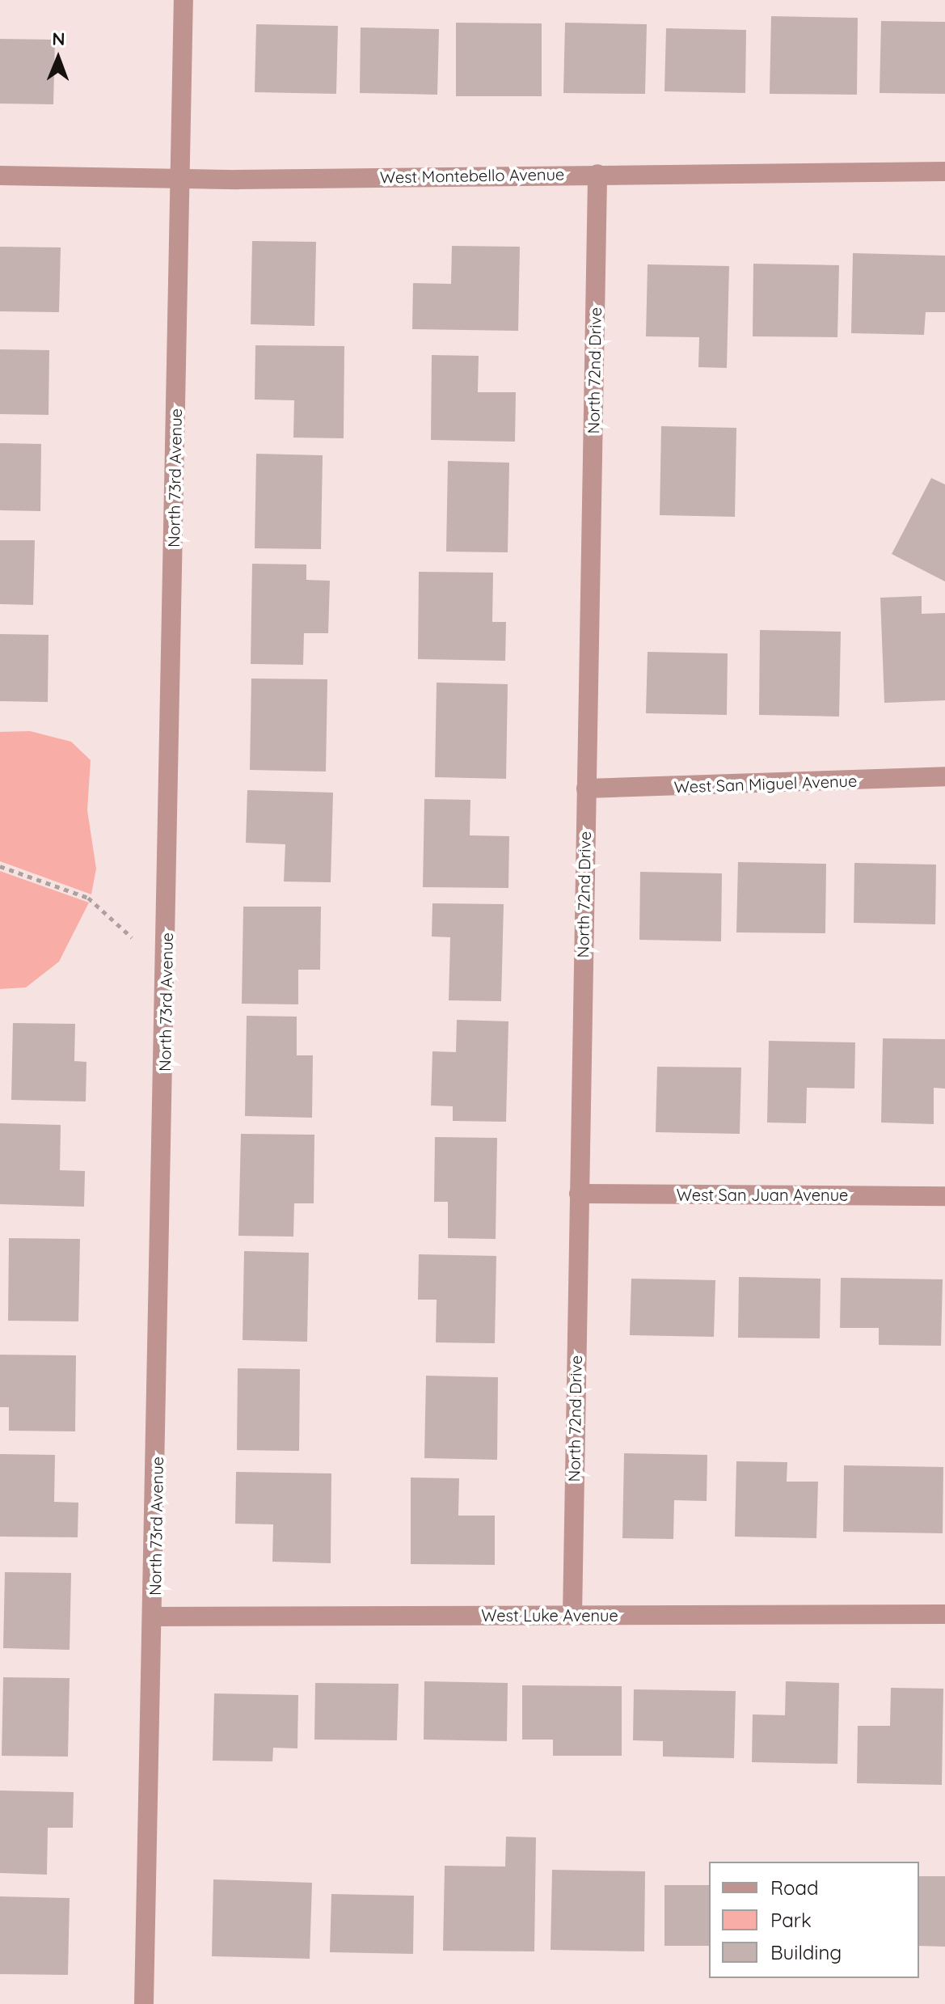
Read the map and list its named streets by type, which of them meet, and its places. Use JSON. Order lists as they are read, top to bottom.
{
  "streets": {
    "street": [
      "West Montebello Avenue",
      "North 72nd Drive",
      "North 73rd Avenue",
      "West San Miguel Avenue",
      "West San Juan Avenue",
      "West Luke Avenue"
    ]
  },
  "crossings": [
    ["West Montebello Avenue", "North 72nd Drive"],
    ["West Montebello Avenue", "North 73rd Avenue"],
    ["North 72nd Drive", "West San Miguel Avenue"],
    ["North 72nd Drive", "West San Juan Avenue"],
    ["North 72nd Drive", "West Luke Avenue"],
    ["North 73rd Avenue", "West Luke Avenue"]
  ],
  "legend": ["Road", "Park", "Building"],
  "north": "top"
}
